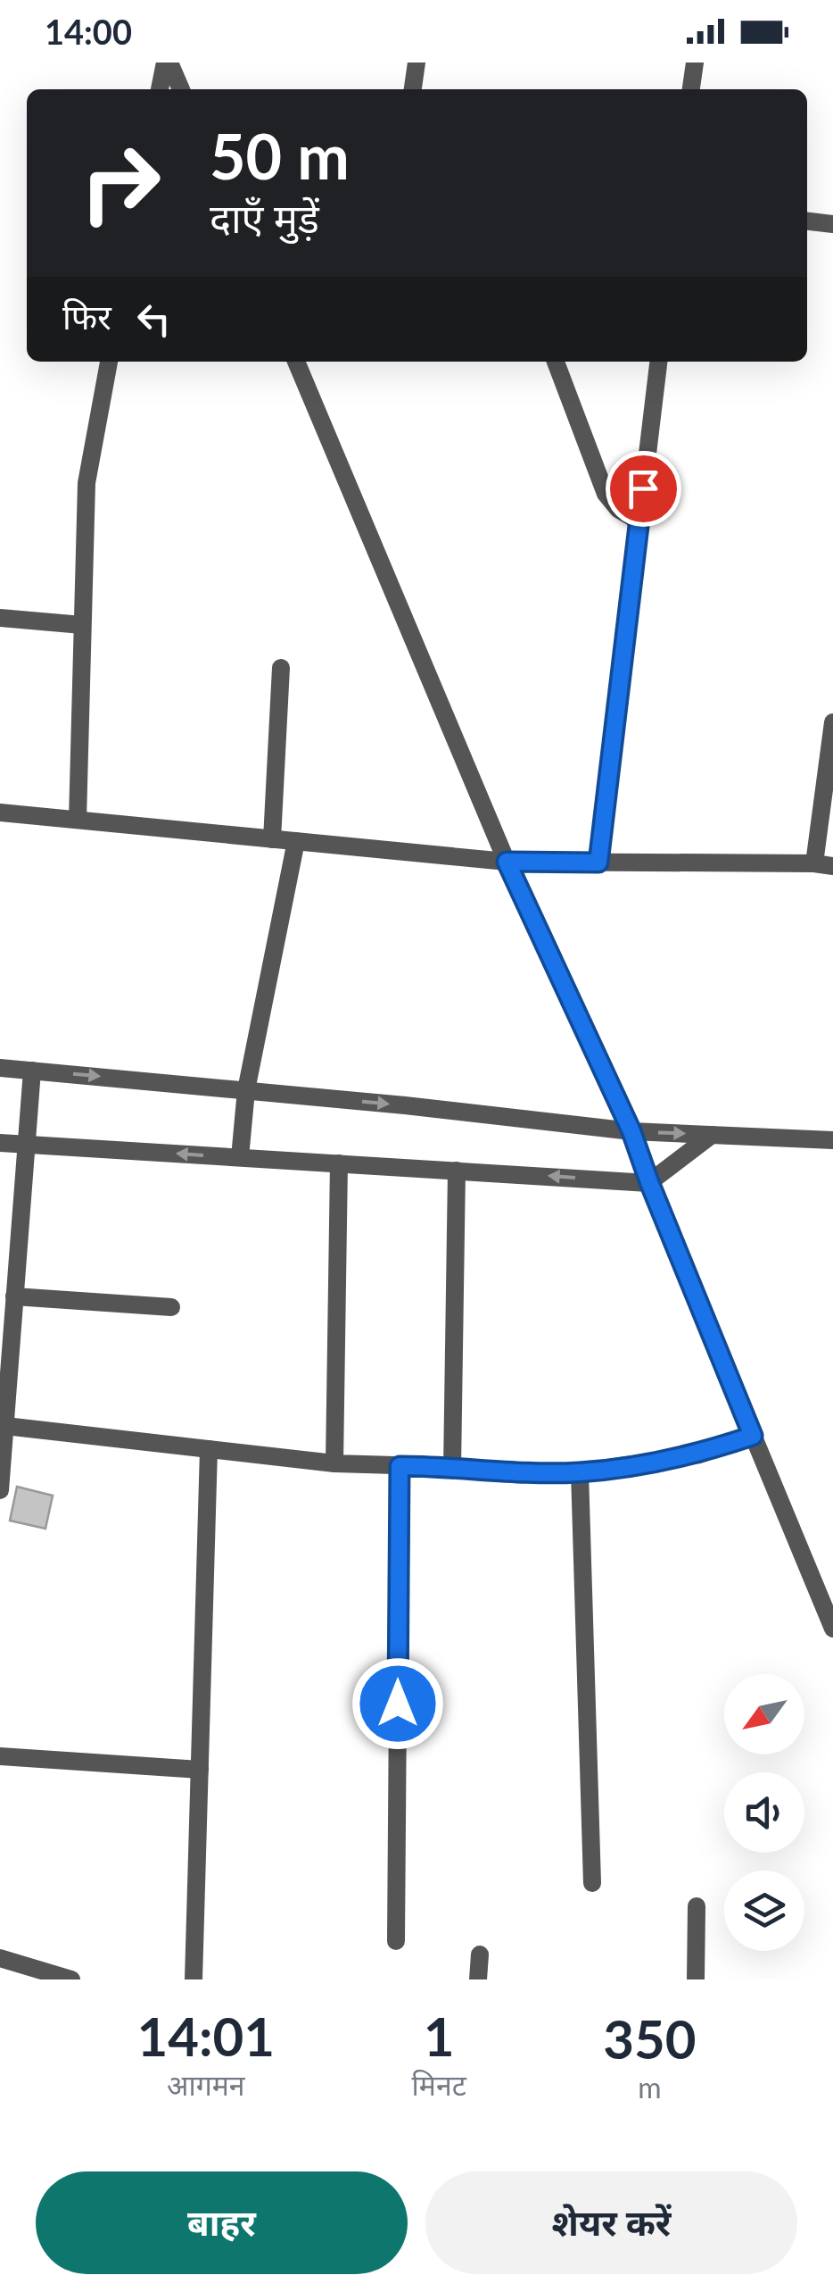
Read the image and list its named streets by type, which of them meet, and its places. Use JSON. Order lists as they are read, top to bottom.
{
  "north": "bottom left",
  "page": {
    "status": "14:00",
    "turn": ["50 m", "दाएँ मुड़ें"],
    "then": "फिर",
    "eta": [
      "14:01",
      "आगमन",
      "1",
      "मिनट",
      "350",
      "m"
    ],
    "buttons": ["बाहर", "शेयर करें"]
  }
}
